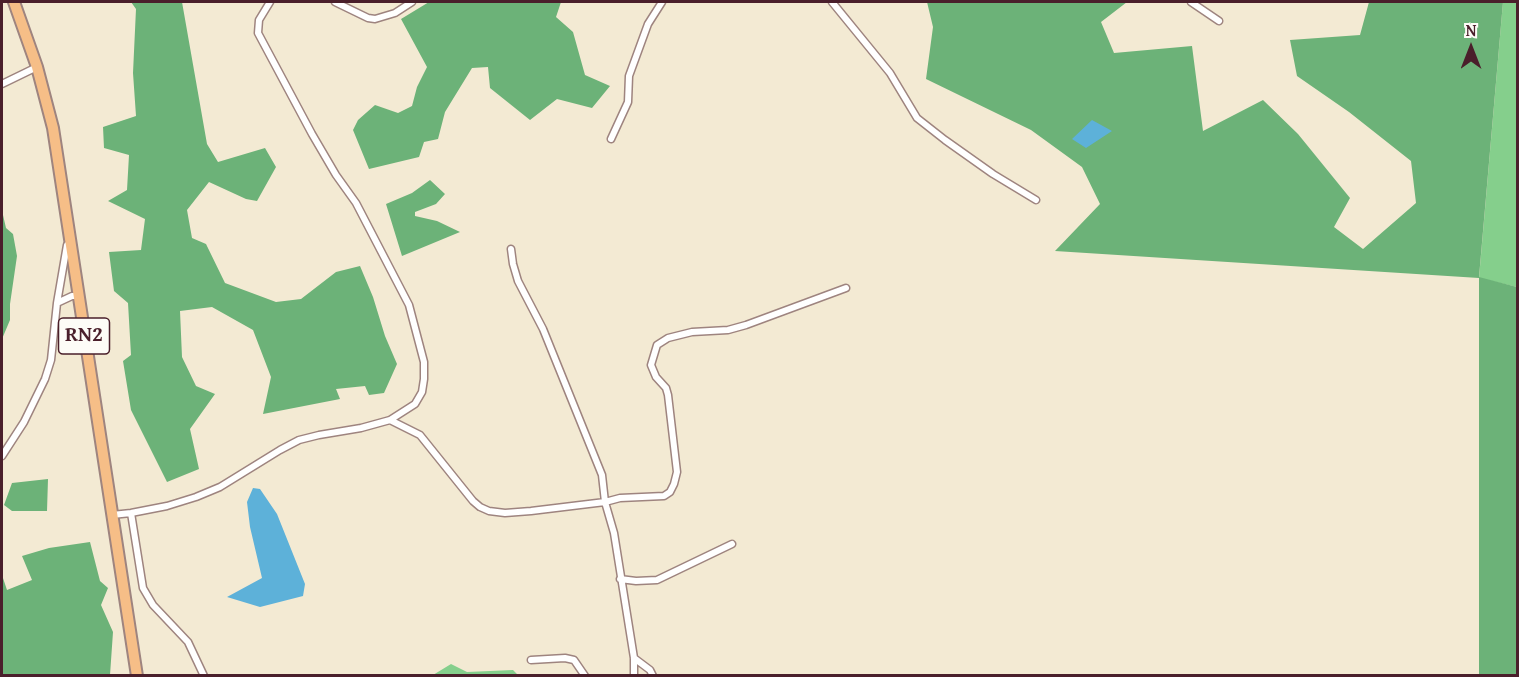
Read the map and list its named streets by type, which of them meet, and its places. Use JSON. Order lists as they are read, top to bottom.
{
  "streets": {
    "highway": ["RN2"]
  },
  "north": "top"
}
